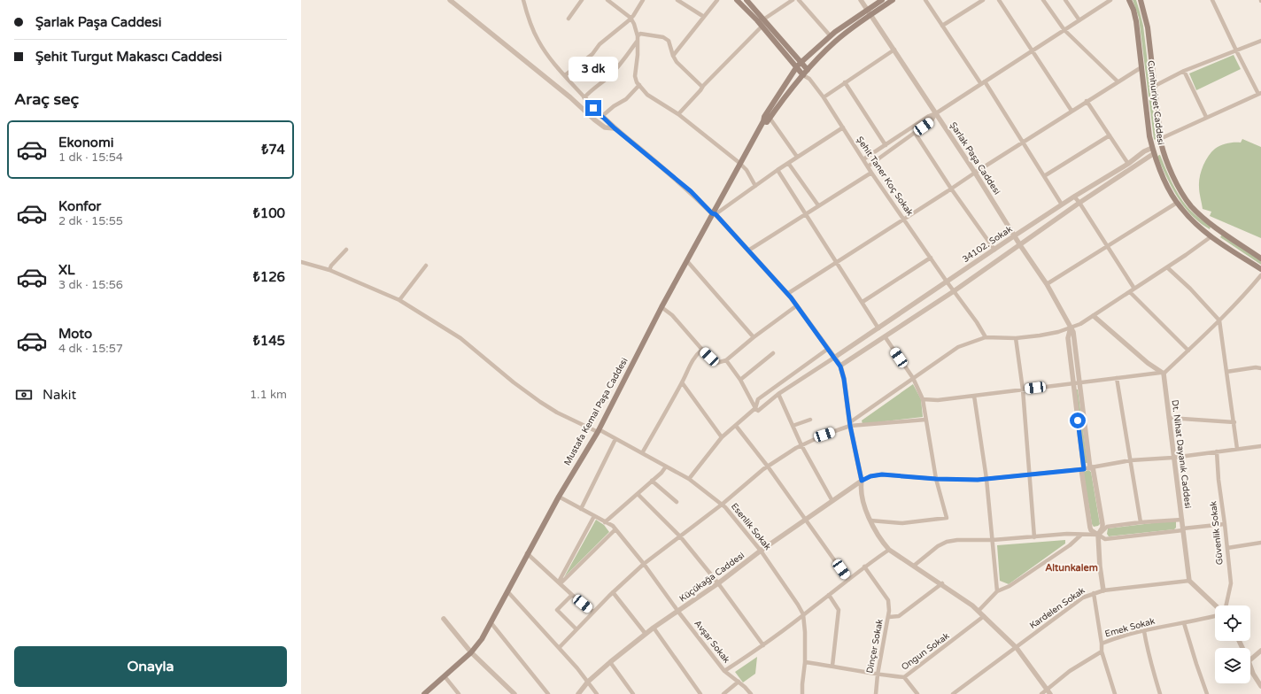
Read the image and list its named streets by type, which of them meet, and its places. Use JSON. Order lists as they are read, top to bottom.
{
  "streets": {
    "main road": ["Cumhuriyet Caddesi", "Mustafa Kemal Paşa Caddesi"],
    "street": [
      "Şarlak Paşa Caddesi",
      "Şehit Taner Koç Sokak",
      "34102. Sokak",
      "Dt. Nihat Dayanık Caddesi",
      "Esenlik Sokak",
      "Güvenlik Sokak",
      "Küçükağa Caddesi",
      "Kardelen Sokak",
      "Emek Sokak",
      "Avşar Sokak",
      "Dinçer Sokak",
      "Ongun Sokak"
    ]
  },
  "crossings": [
    ["Cumhuriyet Caddesi", "34102. Sokak"],
    ["Şarlak Paşa Caddesi", "34102. Sokak"],
    ["Şarlak Paşa Caddesi", "Mustafa Kemal Paşa Caddesi"],
    ["Şarlak Paşa Caddesi", "Kardelen Sokak"],
    ["Şehit Taner Koç Sokak", "34102. Sokak"],
    ["Şehit Taner Koç Sokak", "Mustafa Kemal Paşa Caddesi"],
    ["Mustafa Kemal Paşa Caddesi", "Esenlik Sokak"],
    ["Mustafa Kemal Paşa Caddesi", "Avşar Sokak"],
    ["Dt. Nihat Dayanık Caddesi", "Kardelen Sokak"],
    ["Esenlik Sokak", "Küçükağa Caddesi"],
    ["Esenlik Sokak", "Ongun Sokak"],
    ["Küçükağa Caddesi", "Avşar Sokak"],
    ["Dinçer Sokak", "Ongun Sokak"]
  ],
  "districts": ["Altunkalem"],
  "page": {
    "banner": ["Şarlak Paşa Caddesi", "Şehit Turgut Makascı Caddesi"],
    "bubble": "3 dk",
    "heading": "Araç seç",
    "list": [
      {
        "name": "Ekonomi",
        "note": "1 dk · 15:54",
        "value": "₺74"
      },
      {
        "name": "Konfor",
        "note": "2 dk · 15:55",
        "value": "₺100"
      },
      {
        "name": "XL",
        "note": "3 dk · 15:56",
        "value": "₺126"
      },
      {
        "name": "Moto",
        "note": "4 dk · 15:57",
        "value": "₺145"
      }
    ],
    "pay": ["Nakit", "1.1 km"],
    "buttons": "Onayla"
  }
}
